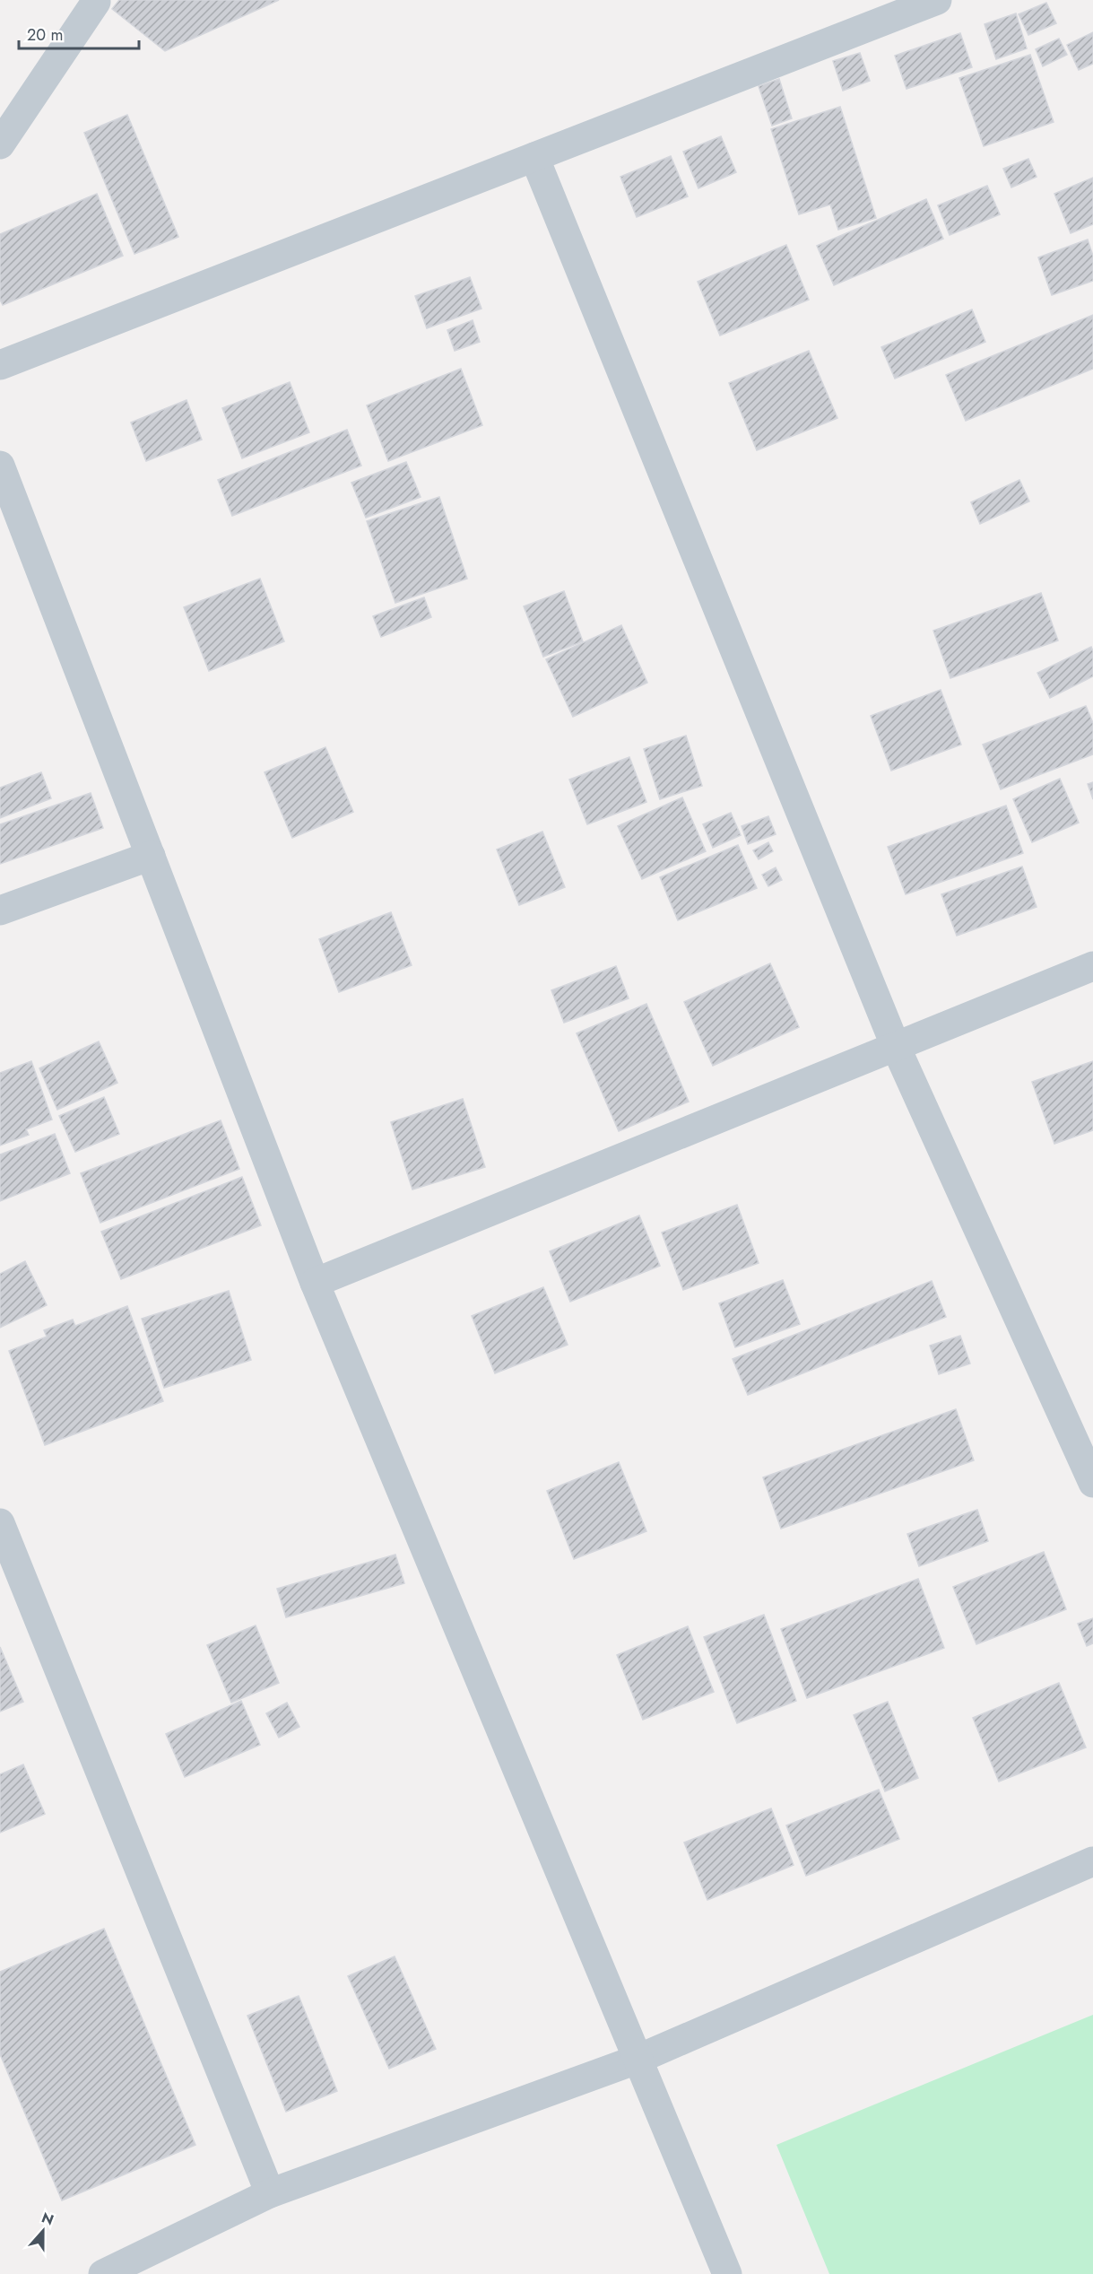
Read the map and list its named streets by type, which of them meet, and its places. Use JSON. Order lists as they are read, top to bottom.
{
  "scale_bar": "20 m",
  "north": "top"
}
